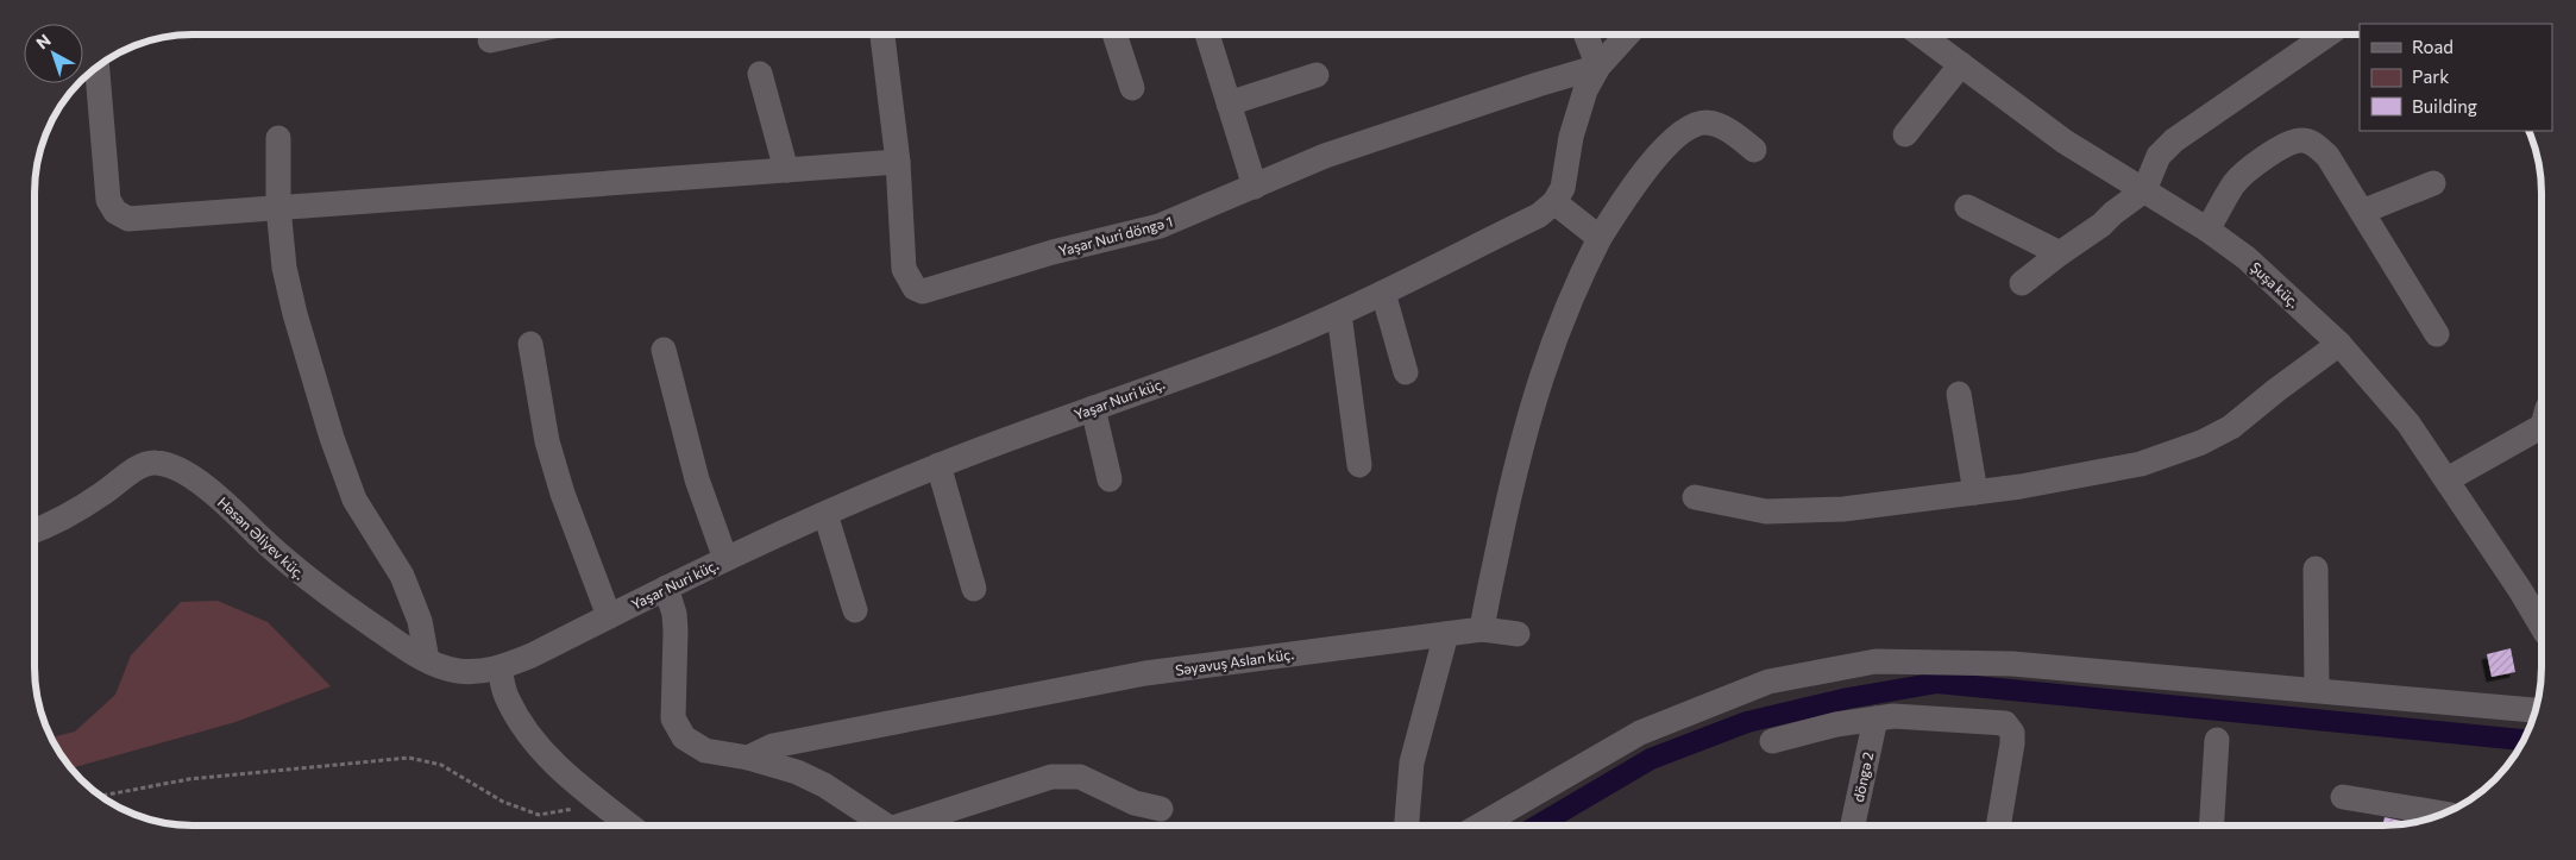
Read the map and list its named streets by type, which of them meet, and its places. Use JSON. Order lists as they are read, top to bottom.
{
  "streets": {
    "street": [
      "Yaşar Nuri döngə 1",
      "Şuşa küç.",
      "Yaşar Nuri küç.",
      "Həsən Əliyev küç.",
      "Səyavuş Aslan küç.",
      "döngə 2"
    ]
  },
  "crossings": [
    ["Yaşar Nuri küç.", "Həsən Əliyev küç."]
  ],
  "legend": ["Road", "Park", "Building"],
  "north": "top left"
}
